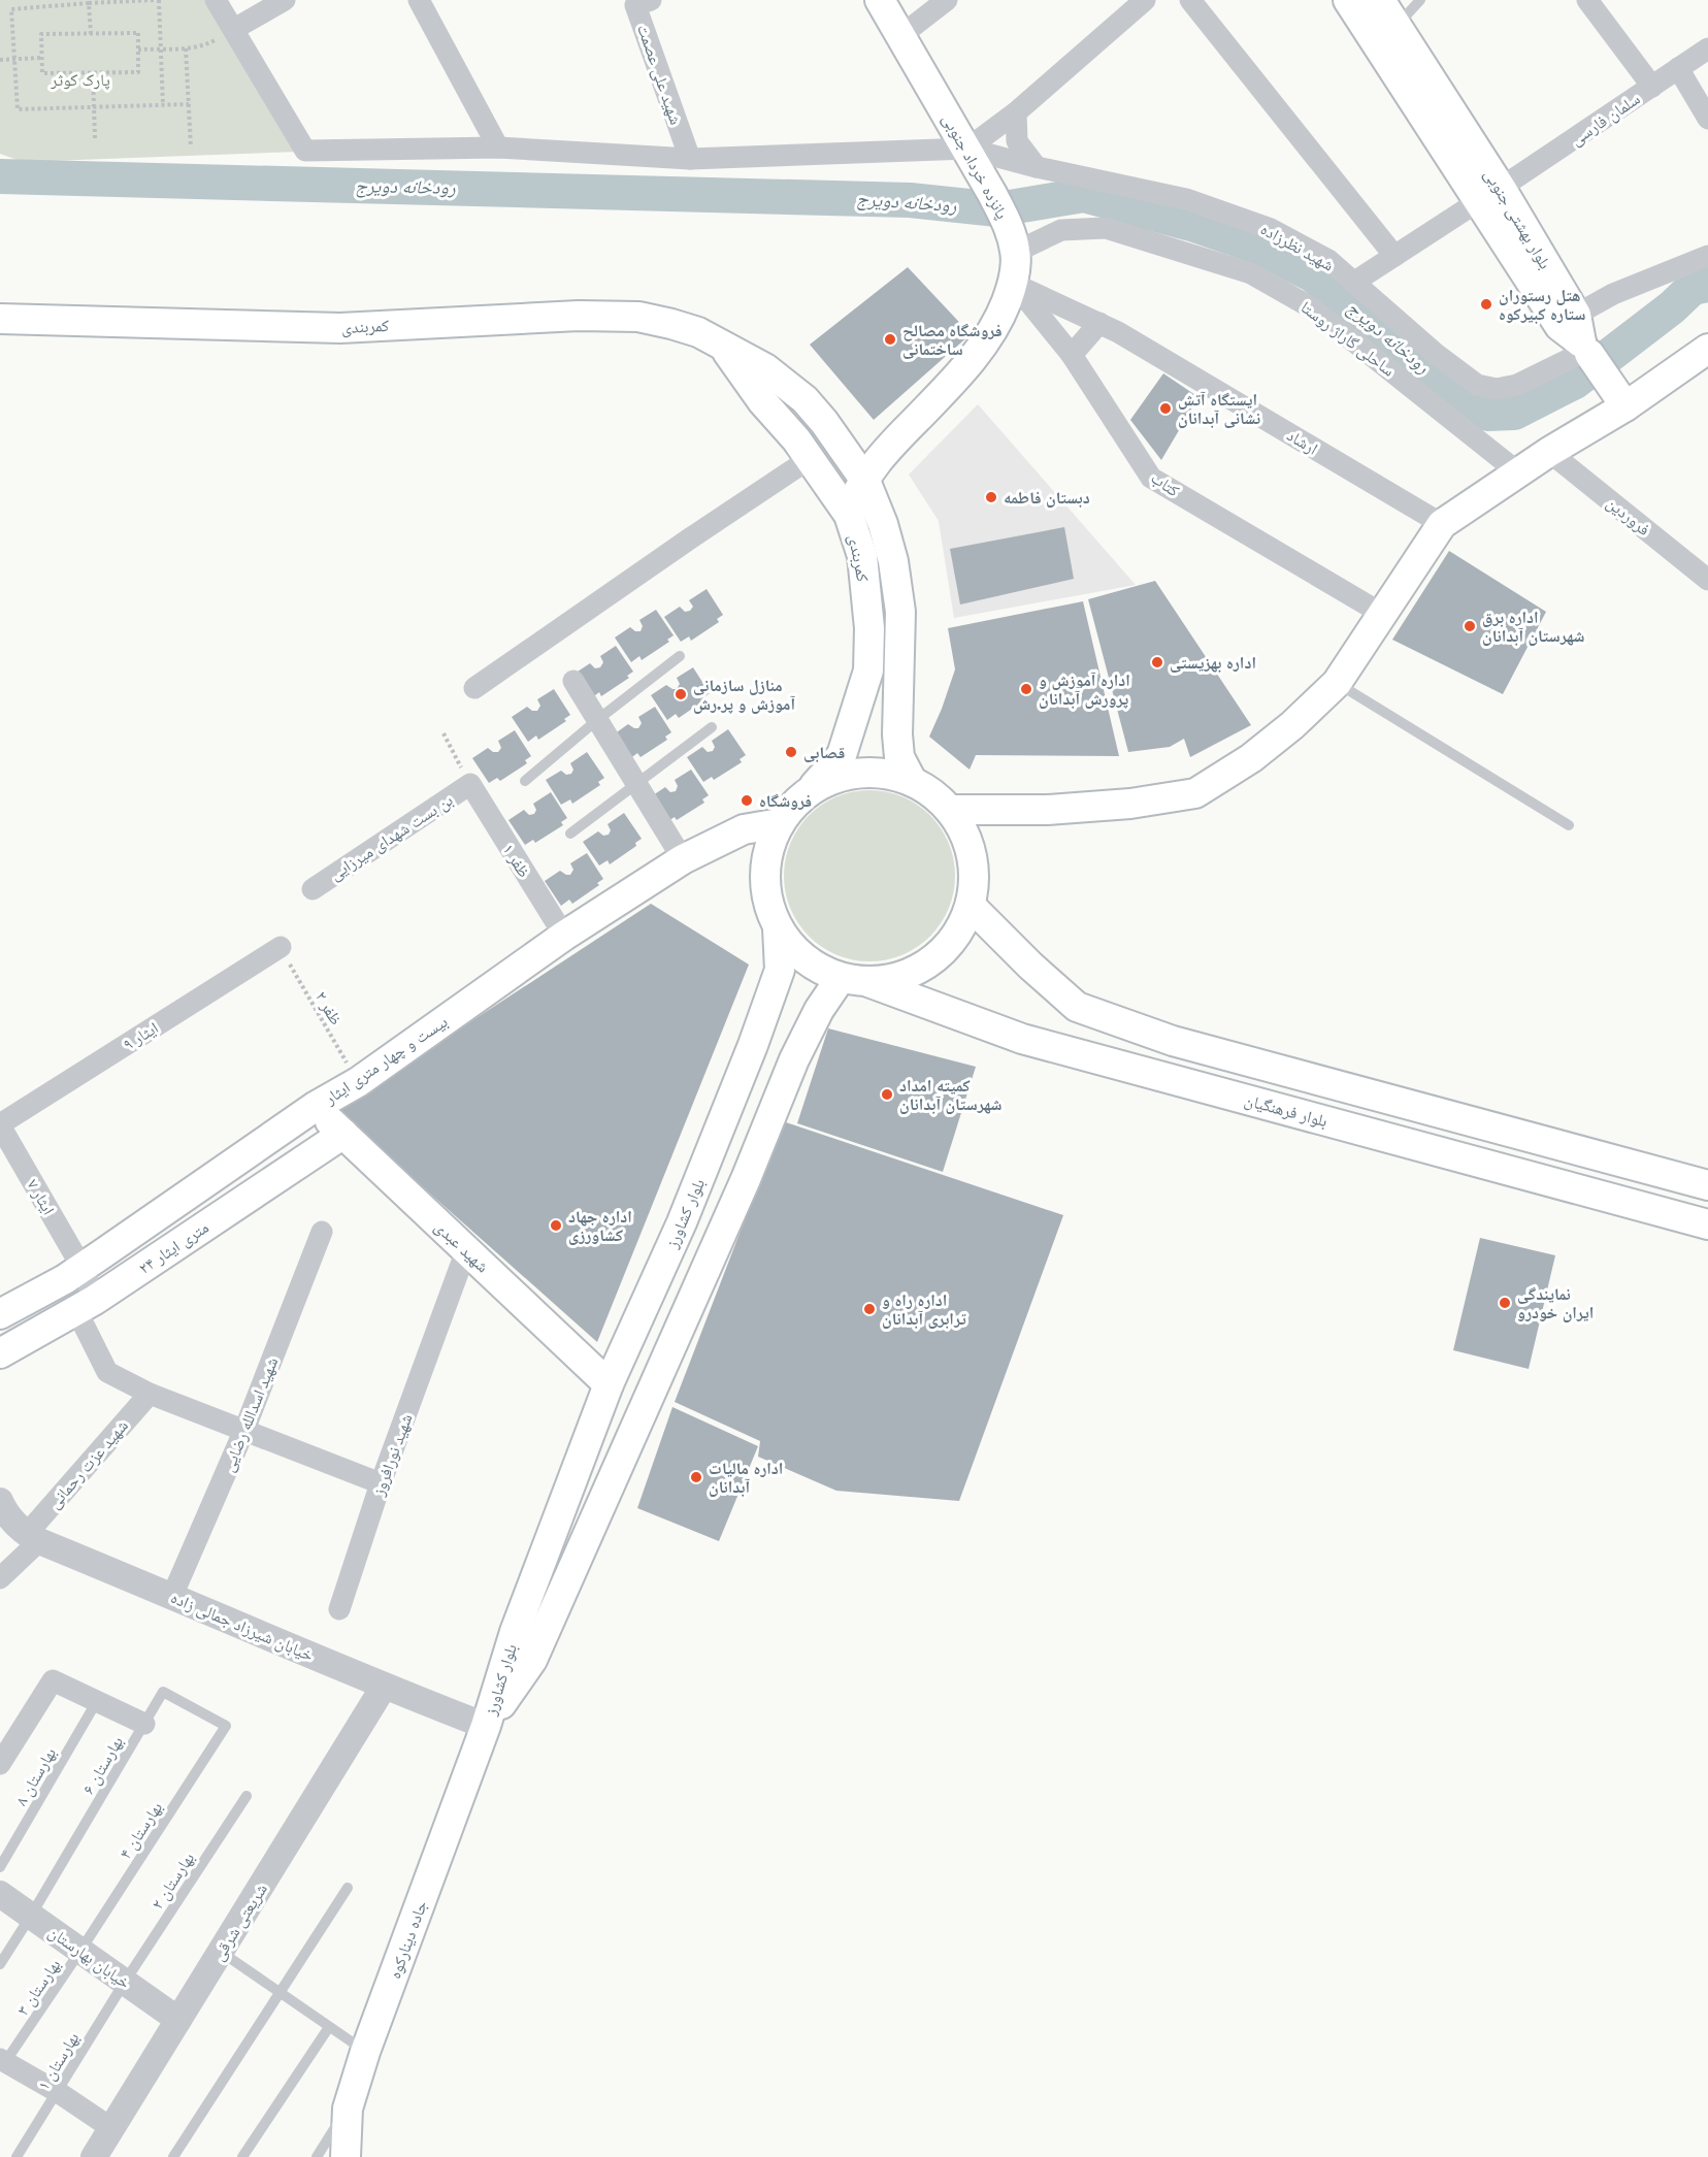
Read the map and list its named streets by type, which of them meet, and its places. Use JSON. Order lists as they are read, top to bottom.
{
  "streets": {
    "main road": [
      "پانزده خرداد جنوبی",
      "بلوار بهشتی جنوبی",
      "کمربندی",
      "بیست و چهار متری ایثار",
      "بلوار فرهنگیان",
      "بلوار کشاورز",
      "شهید عبدی",
      "۲۴ متری ایثار",
      "جاده دینارکوه"
    ],
    "street": [
      "شهید علی عصمت",
      "سلمان فارسی",
      "شهید نظرزاده",
      "ساحلی گاراژ روستا",
      "ارشاد",
      "کتاب",
      "فروردین",
      "بن بست شهدای میرزایی",
      "ظفر ۱",
      "ایثار ۹",
      "ایثار ۷",
      "شهید اسدالله رضایی",
      "شهید نورافروز",
      "شهید عزت رحمانی",
      "خیابان شیرزاد جمالی زاده",
      "شریعتی شرقی",
      "خیابان بهارستان"
    ],
    "lane": [
      "بهارستان ۶",
      "بهارستان ۸",
      "بهارستان ۴",
      "بهارستان ۲",
      "بهارستان ۳",
      "بهارستان ۱"
    ],
    "path": ["ظفر ۲"]
  },
  "crossings": [
    ["شهید علی عصمت", "شهید نظرزاده"],
    ["سلمان فارسی", "بلوار بهشتی جنوبی"],
    ["سلمان فارسی", "شهید نظرزاده"],
    ["پانزده خرداد جنوبی", "شهید نظرزاده"],
    ["پانزده خرداد جنوبی", "ساحلی گاراژ روستا"],
    ["بلوار بهشتی جنوبی", "شهید نظرزاده"],
    ["کمربندی", "بیست و چهار متری ایثار"],
    ["کمربندی", "بلوار فرهنگیان"],
    ["کمربندی", "بلوار کشاورز"],
    ["ارشاد", "کتاب"],
    ["بن بست شهدای میرزایی", "ظفر ۱"],
    ["ظفر ۱", "بیست و چهار متری ایثار"],
    ["ظفر ۲", "ایثار ۹"],
    ["ظفر ۲", "بیست و چهار متری ایثار"],
    ["ایثار ۹", "ایثار ۷"],
    ["بیست و چهار متری ایثار", "بلوار فرهنگیان"],
    ["بیست و چهار متری ایثار", "ایثار ۷"],
    ["بیست و چهار متری ایثار", "بلوار کشاورز"],
    ["بیست و چهار متری ایثار", "شهید عبدی"],
    ["بلوار فرهنگیان", "بلوار کشاورز"],
    ["بلوار کشاورز", "شهید عبدی"],
    ["بلوار کشاورز", "خیابان شیرزاد جمالی زاده"],
    ["بلوار کشاورز", "جاده دینارکوه"],
    ["شهید عبدی", "۲۴ متری ایثار"],
    ["شهید عبدی", "شهید نورافروز"],
    ["شهید اسدالله رضایی", "خیابان شیرزاد جمالی زاده"],
    ["شهید عزت رحمانی", "خیابان شیرزاد جمالی زاده"],
    ["خیابان شیرزاد جمالی زاده", "شریعتی شرقی"],
    ["خیابان شیرزاد جمالی زاده", "جاده دینارکوه"],
    ["بهارستان ۶", "بهارستان ۴"],
    ["بهارستان ۶", "خیابان بهارستان"],
    ["بهارستان ۴", "خیابان بهارستان"],
    ["بهارستان ۴", "بهارستان ۳"],
    ["بهارستان ۲", "خیابان بهارستان"],
    ["بهارستان ۲", "بهارستان ۱"],
    ["شریعتی شرقی", "خیابان بهارستان"],
    ["خیابان بهارستان", "بهارستان ۳"],
    ["خیابان بهارستان", "بهارستان ۱"]
  ],
  "water": ["رودخانه دویرج"],
  "parks": ["پارک کوثر"],
  "places": [
    "هتل رستوران ستاره کبیرکوه",
    "فروشگاه مصالح ساختمانی",
    "ایستگاه آتش نشانی آبدانان",
    "دبستان فاطمه",
    "اداره برق شهرستان آبدانان",
    "اداره بهزیستی",
    "اداره آموزش و پرورش آبدانان",
    "منازل سازمانی آموزش و پر.رش",
    "قصابی",
    "فروشگاه",
    "کمیته امداد شهرستان آبدانان",
    "اداره جهاد کشاورزی",
    "نمایندگی ایران خودرو",
    "اداره راه و ترابری آبدانان",
    "اداره مالیات آبدانان"
  ]
}
